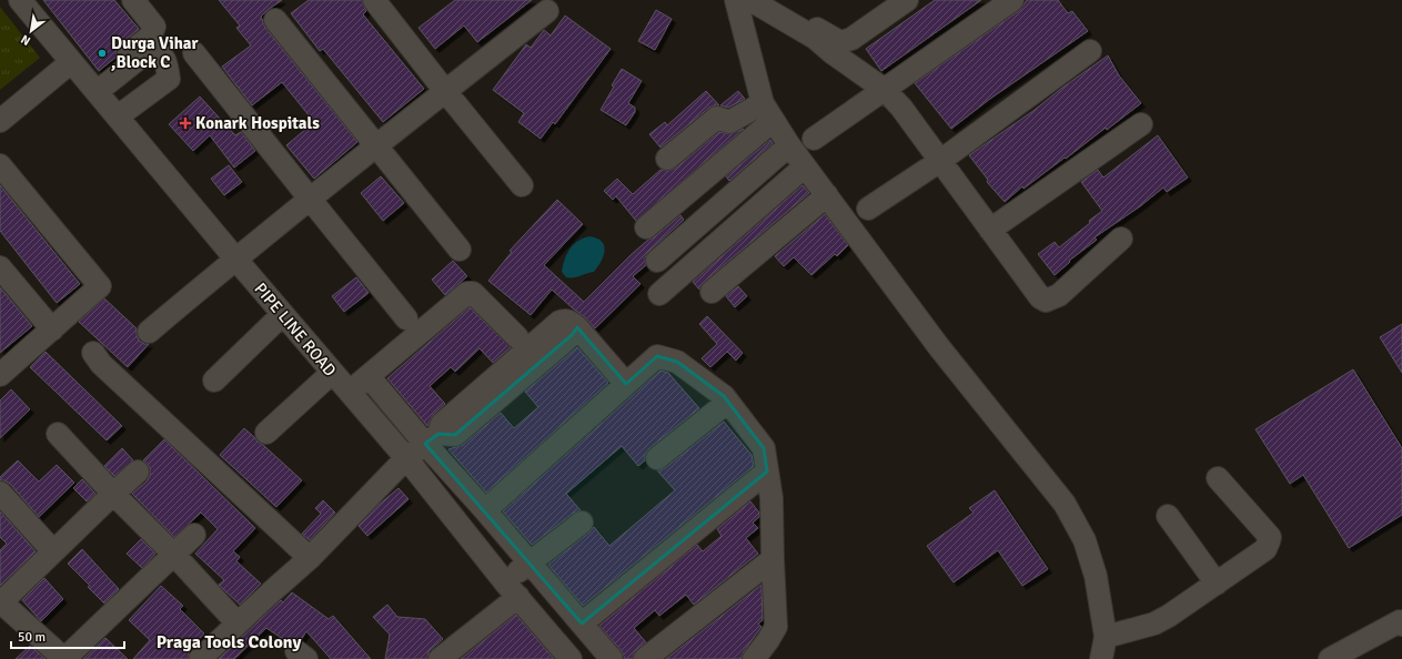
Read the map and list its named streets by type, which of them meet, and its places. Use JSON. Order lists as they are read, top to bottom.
{
  "streets": {
    "street": ["PIPE LINE ROAD"]
  },
  "districts": ["Praga Tools Colony"],
  "places": {
    "other": ["Durga Vihar ,Block C"],
    "health": ["Konark Hospitals"]
  },
  "scale_bar": "50 m",
  "north": "bottom left"
}
